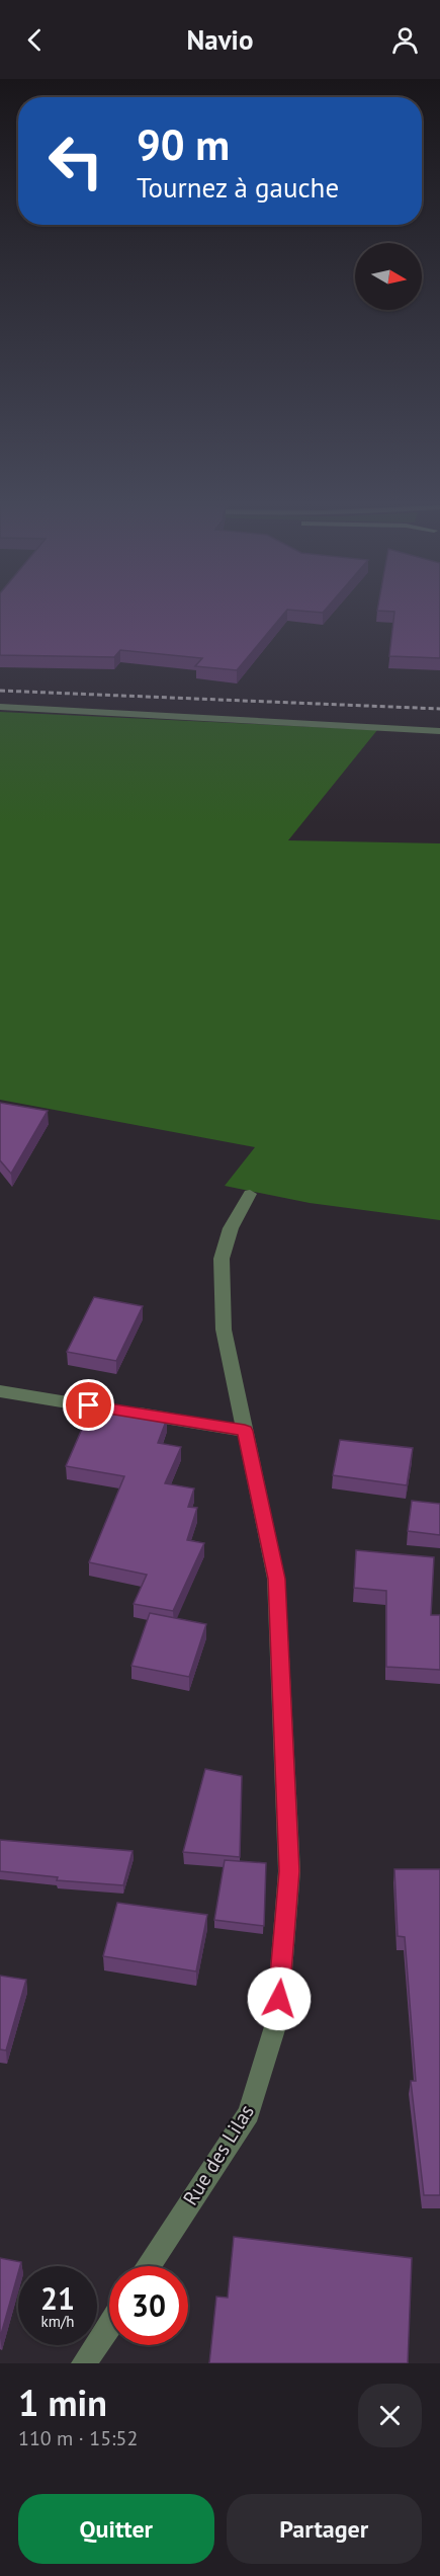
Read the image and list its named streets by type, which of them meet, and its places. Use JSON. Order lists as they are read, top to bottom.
{
  "streets": {
    "street": ["Rue des Lilas"]
  },
  "north": "right",
  "page": {
    "header": "Navio",
    "turn": ["90 m", "Tournez à gauche"],
    "speed": "21 km/h",
    "limit": "30",
    "heading": ["1 min", "110 m · 15:52"],
    "buttons": ["Quitter", "Partager"]
  }
}
